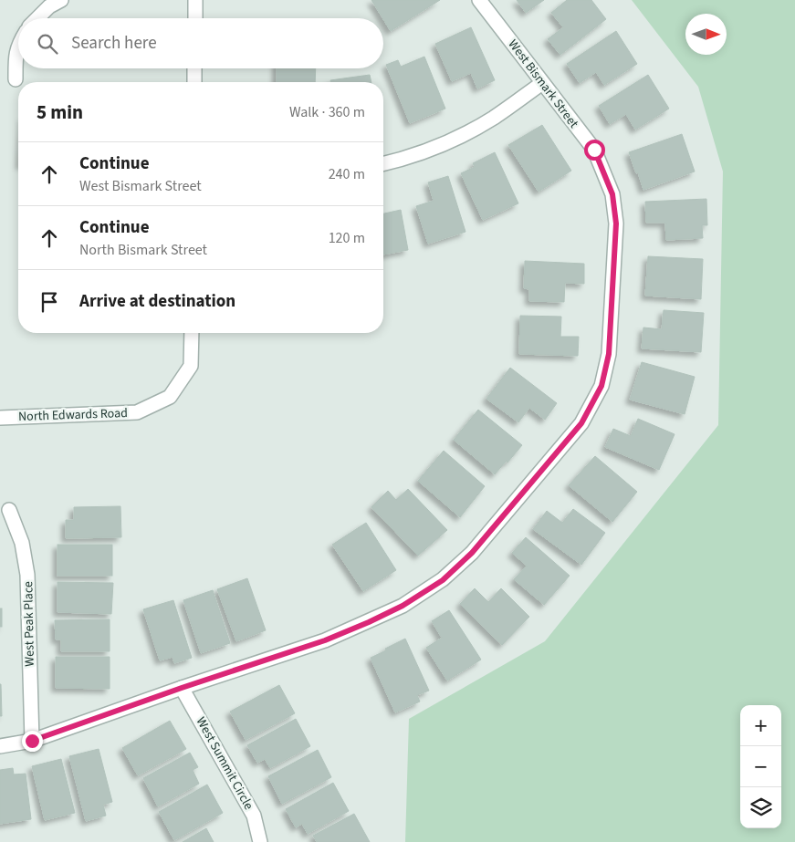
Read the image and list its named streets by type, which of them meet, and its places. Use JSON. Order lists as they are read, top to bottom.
{
  "streets": {
    "street": [
      "West Bismark Street",
      "North Edwards Road",
      "West Peak Place",
      "West Summit Circle"
    ]
  },
  "crossings": [
    ["West Bismark Street", "West Peak Place"],
    ["West Bismark Street", "West Summit Circle"]
  ],
  "north": "right",
  "page": {
    "search": "Search here",
    "heading": ["5 min", "Walk · 360 m"],
    "list": [
      ["Continue", "West Bismark Street", "240 m"],
      ["Continue", "North Bismark Street", "120 m"],
      "Arrive at destination"
    ],
    "map_buttons": ["+", "−"]
  }
}
